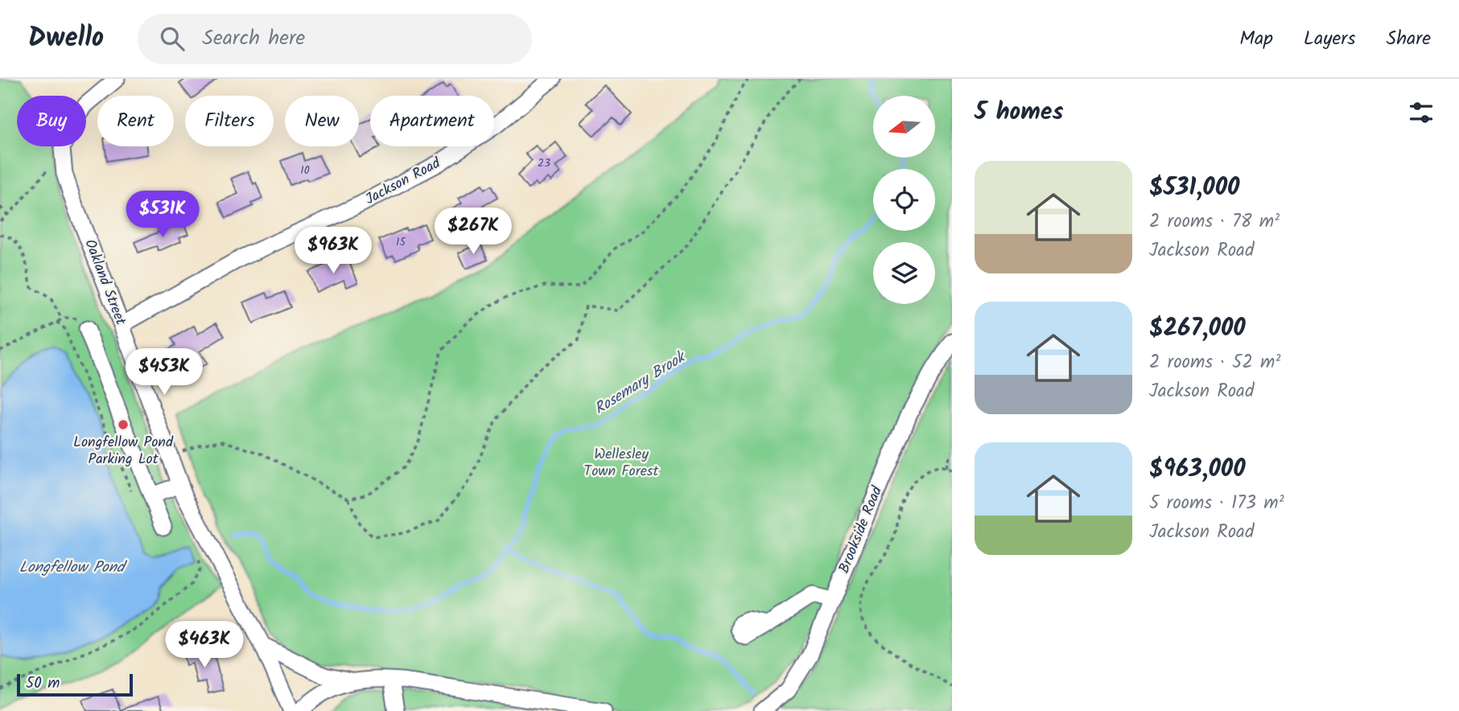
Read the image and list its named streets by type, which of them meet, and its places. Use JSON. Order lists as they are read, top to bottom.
{
  "streets": {
    "street": ["Jackson Road", "Oakland Street", "Brookside Road"]
  },
  "crossings": [
    ["Jackson Road", "Oakland Street"]
  ],
  "water": ["Rosemary Brook", "Longfellow Pond"],
  "parks": ["Wellesley Town Forest"],
  "places": ["Longfellow Pond Parking Lot"],
  "house_numbers": ["23", "10", "15"],
  "scale_bar": "50 m",
  "north": "left",
  "page": {
    "header": "Dwello",
    "search": "Search here",
    "nav": ["Map", "Layers", "Share"],
    "heading": "5 homes",
    "chip": [
      "Buy",
      "Rent",
      "Filters",
      "New",
      "Apartment"
    ],
    "list": [
      {
        "name": "$531,000",
        "note": "2 rooms · 78 m² · Jackson Road"
      },
      {
        "name": "$267,000",
        "note": "2 rooms · 52 m² · Jackson Road"
      },
      {
        "name": "$963,000",
        "note": "5 rooms · 173 m² · Jackson Road"
      }
    ],
    "price": [
      "$531K",
      "$267K",
      "$963K",
      "$453K",
      "$463K"
    ],
    "scale": "50 m"
  }
}
